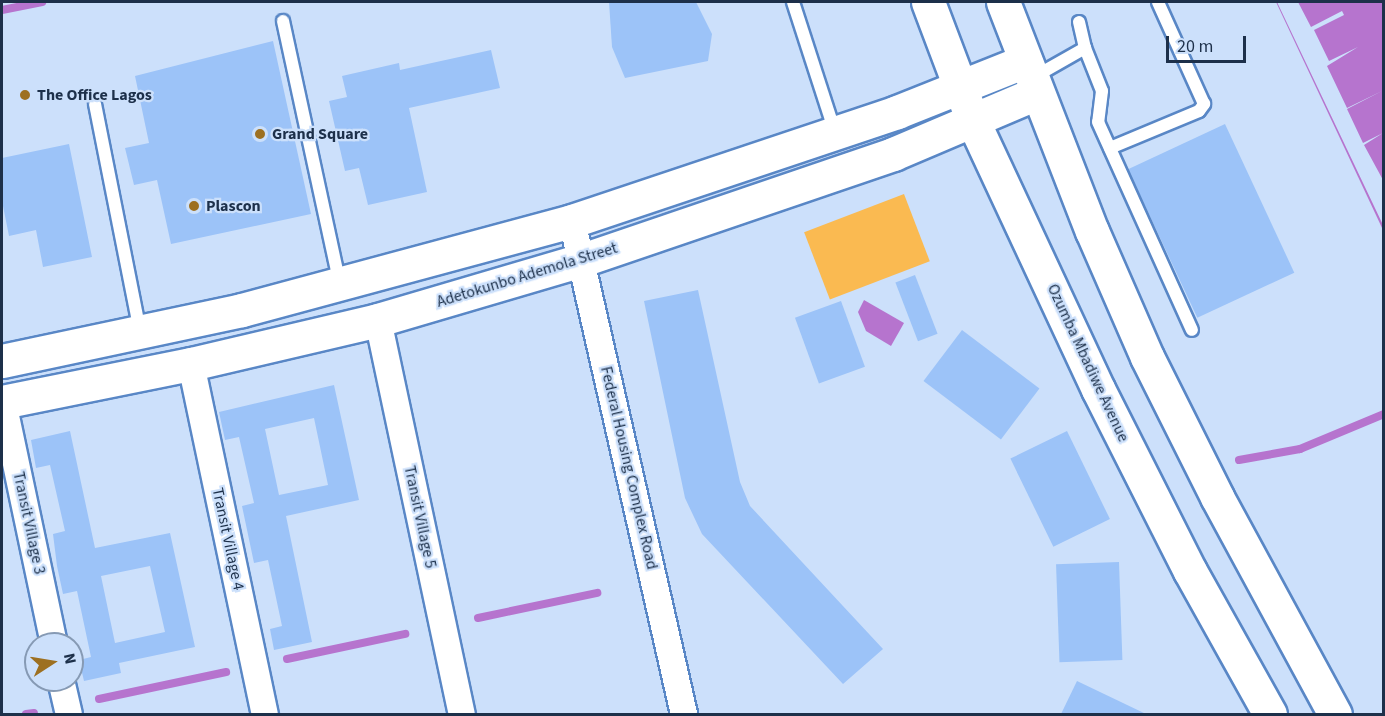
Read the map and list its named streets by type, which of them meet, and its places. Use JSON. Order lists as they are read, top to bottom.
{
  "streets": {
    "main road": ["Adetokunbo Ademola Street", "Ozumba Mbadiwe Avenue"],
    "street": [
      "Federal Housing Complex Road",
      "Transit Village 5",
      "Transit Village 3",
      "Transit Village 4"
    ]
  },
  "crossings": [
    ["Adetokunbo Ademola Street", "Ozumba Mbadiwe Avenue"],
    ["Adetokunbo Ademola Street", "Federal Housing Complex Road"],
    ["Adetokunbo Ademola Street", "Transit Village 5"],
    ["Adetokunbo Ademola Street", "Transit Village 3"],
    ["Adetokunbo Ademola Street", "Transit Village 4"]
  ],
  "places": ["The Office Lagos", "Grand Square", "Plascon"],
  "scale_bar": "20 m",
  "north": "right"
}
